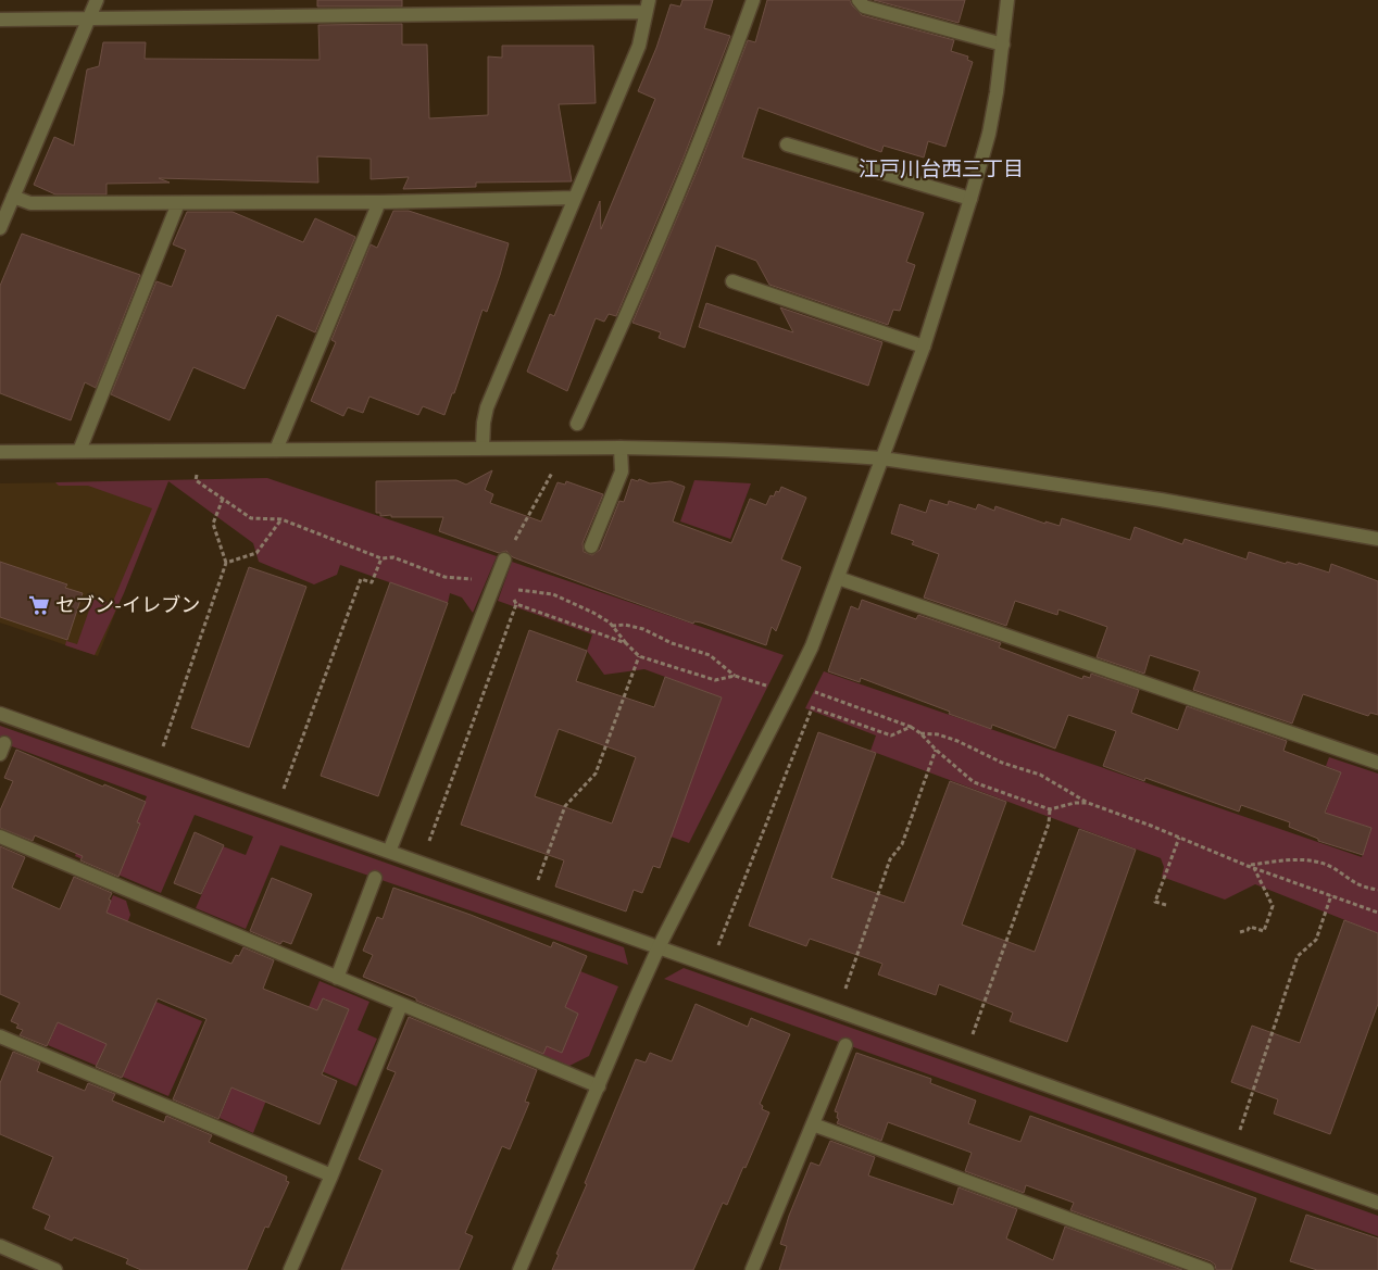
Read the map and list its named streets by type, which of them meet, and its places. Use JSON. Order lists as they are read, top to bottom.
{
  "districts": ["江戸川台西三丁目"],
  "places": {
    "supermarket": ["セブン-イレブン"]
  }
}
